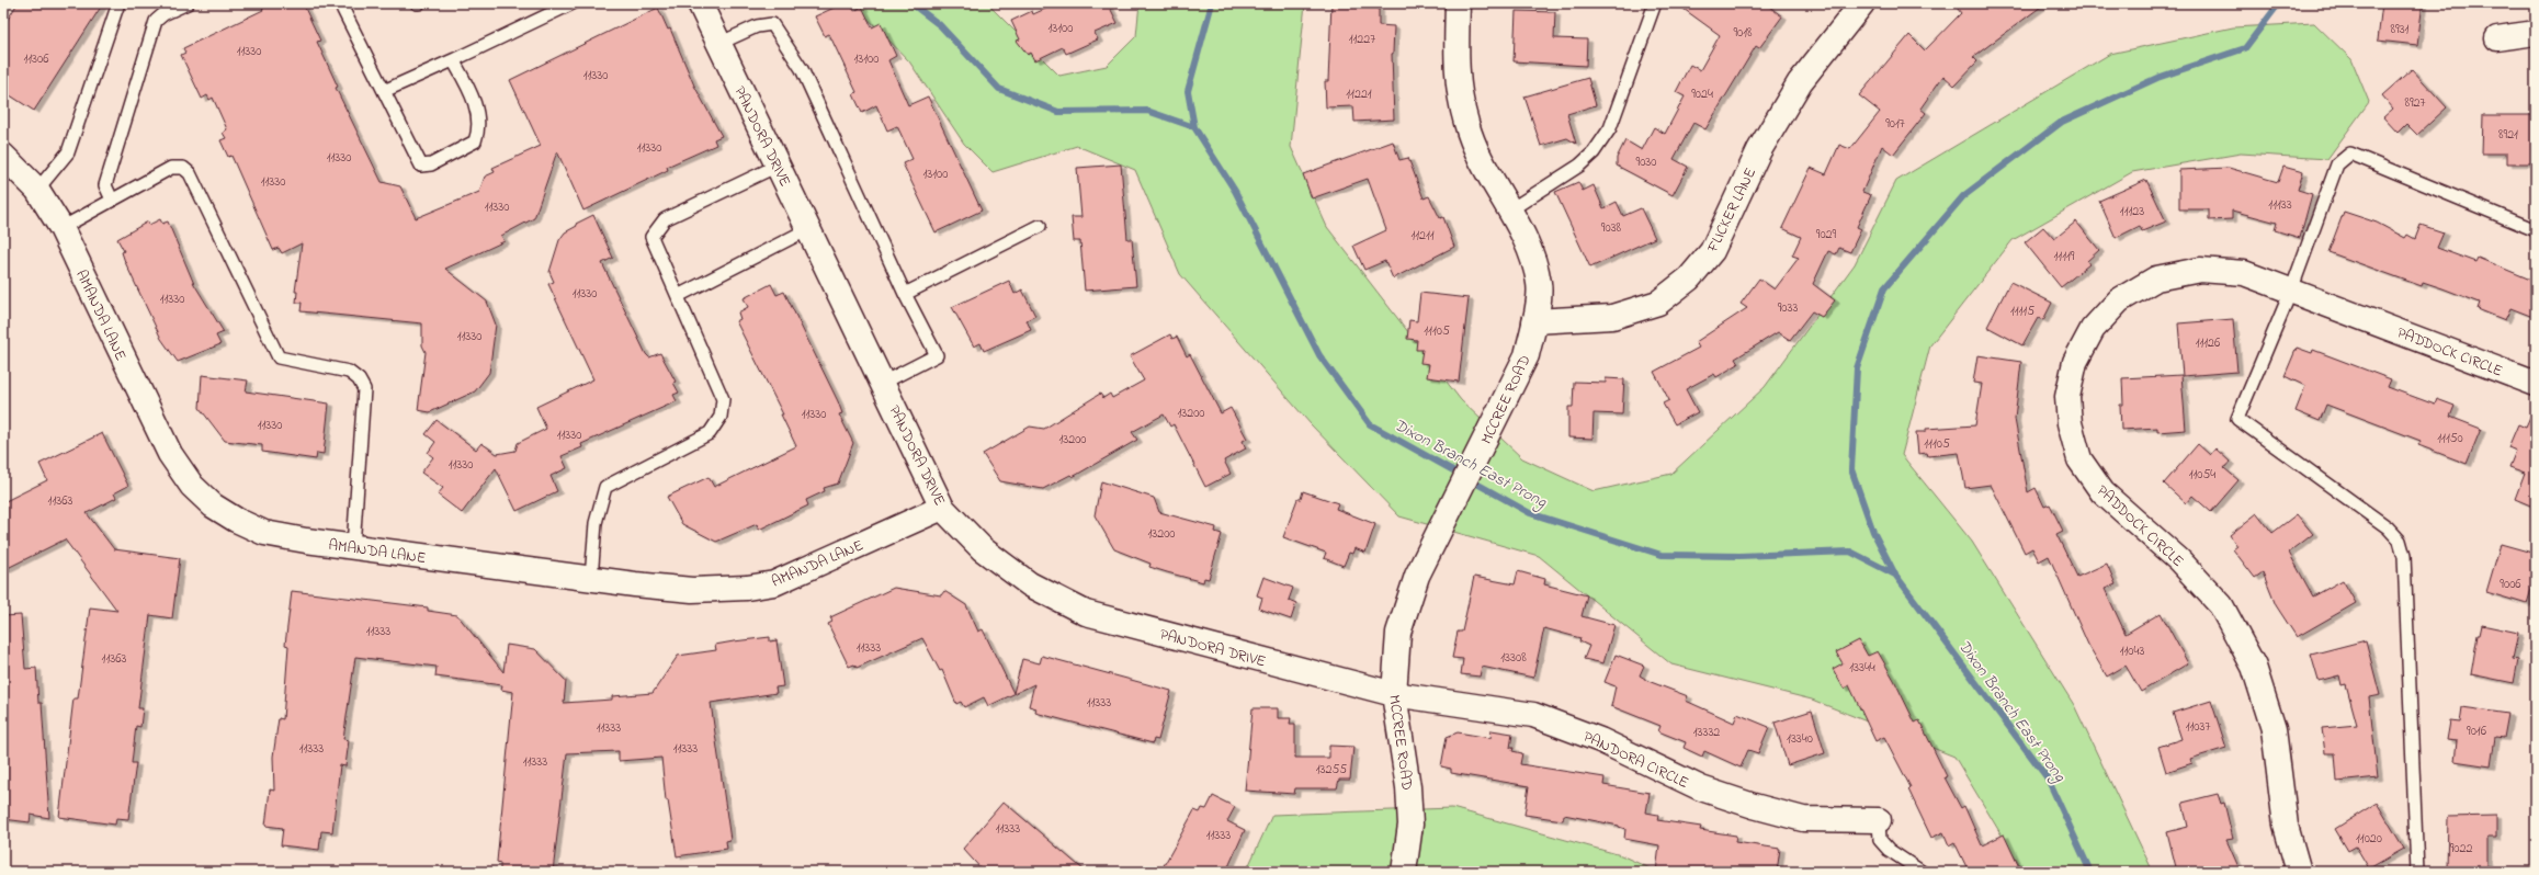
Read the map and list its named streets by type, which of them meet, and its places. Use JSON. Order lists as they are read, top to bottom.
{
  "streets": {
    "street": [
      "PANDORA DRIVE",
      "FLICKER LANE",
      "AMANDA LANE",
      "PADDOCK CIRCLE",
      "MCCREE ROAD",
      "PANDORA CIRCLE"
    ]
  },
  "crossings": [
    ["PANDORA DRIVE", "AMANDA LANE"],
    ["PANDORA DRIVE", "MCCREE ROAD"],
    ["PANDORA DRIVE", "PANDORA CIRCLE"],
    ["FLICKER LANE", "MCCREE ROAD"],
    ["MCCREE ROAD", "PANDORA CIRCLE"]
  ],
  "water": ["Dixon Branch East Prong"],
  "house_numbers": [
    "13100",
    "8931",
    "9018",
    "11227",
    "11330",
    "11306",
    "13100",
    "11330",
    "11221",
    "9024",
    "8927",
    "9017",
    "8921",
    "11330",
    "11330",
    "9030",
    "13100",
    "11330",
    "11133",
    "11330",
    "11123",
    "9038",
    "9029",
    "11211",
    "11119",
    "11330",
    "11330",
    "9033",
    "11115",
    "11105",
    "11330",
    "11126",
    "13200",
    "11330",
    "11330",
    "11330",
    "11150",
    "13200",
    "11105",
    "11330",
    "11054",
    "11363",
    "13200",
    "9006",
    "11333",
    "11333",
    "11043",
    "13308",
    "11363",
    "13344",
    "11333",
    "11037",
    "11333",
    "9016",
    "13332",
    "13340",
    "11333",
    "11333",
    "11333",
    "13255",
    "11333",
    "11333",
    "11020",
    "9022"
  ]
}
